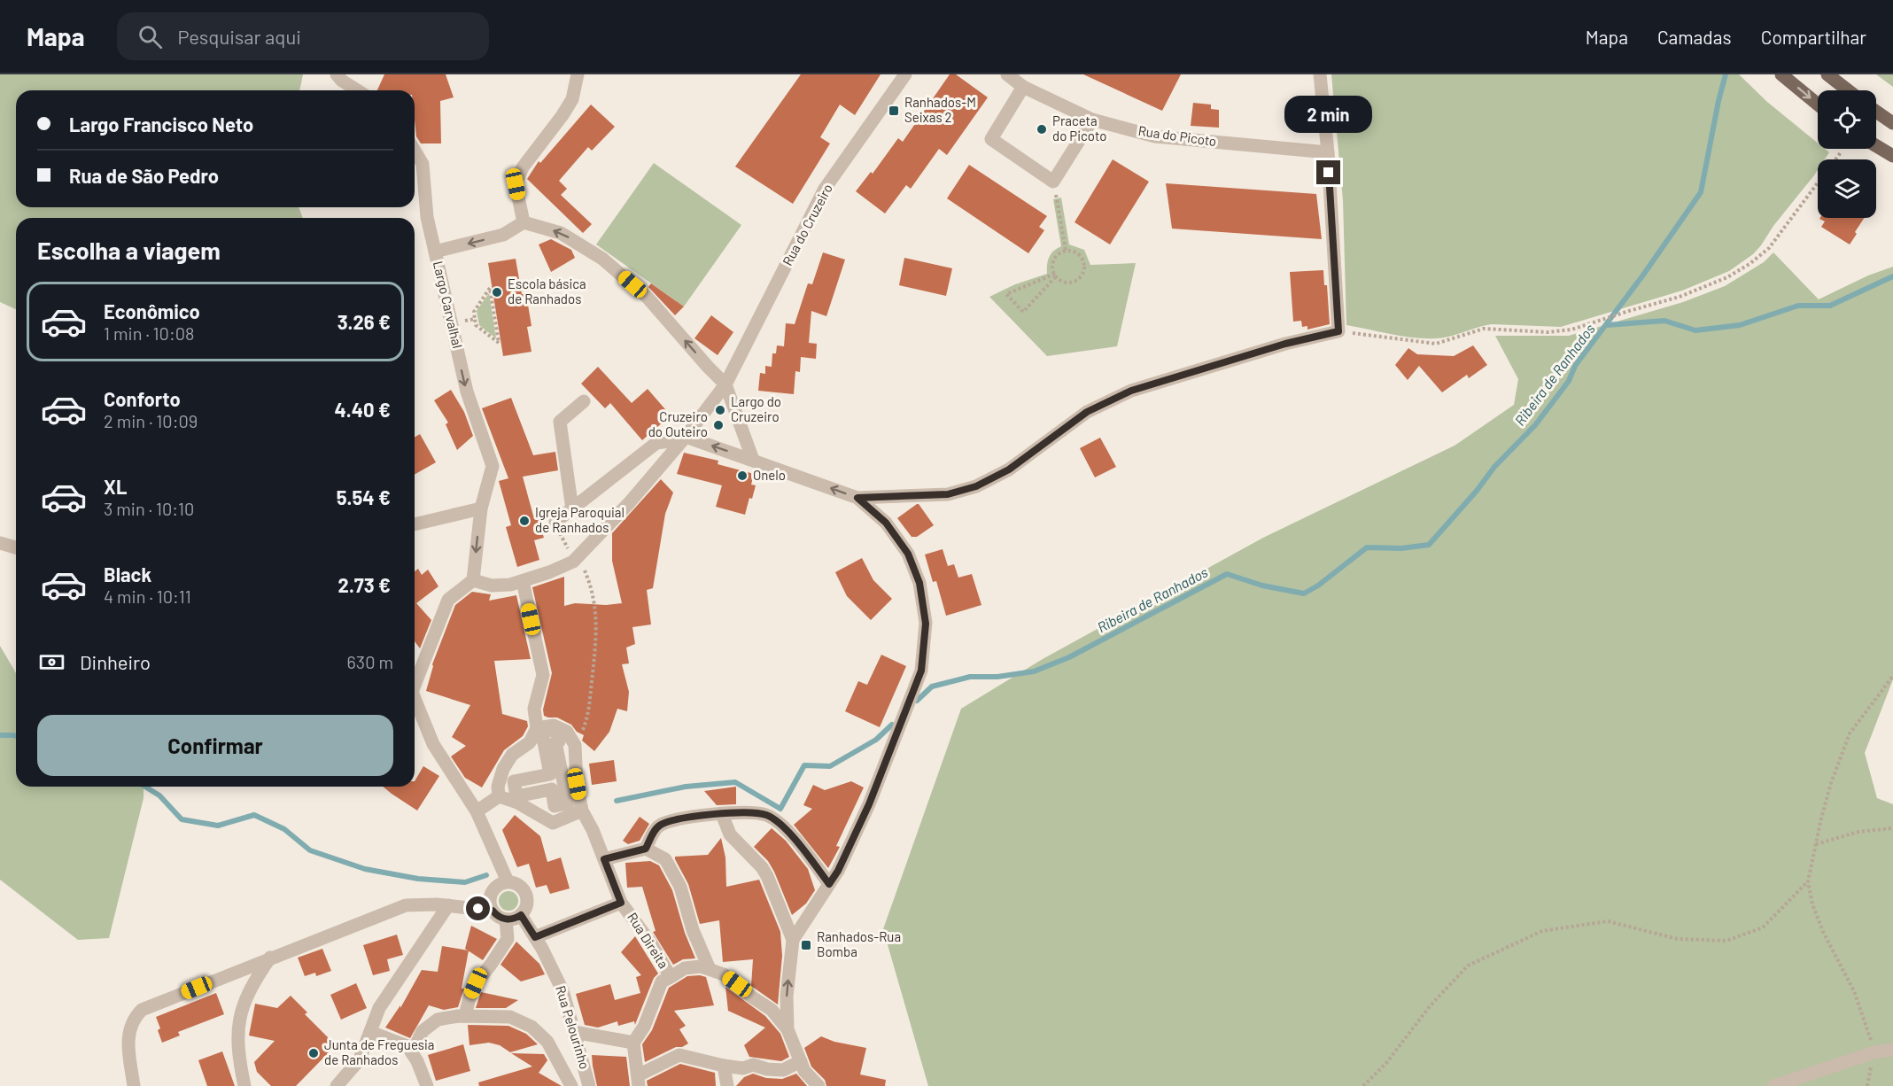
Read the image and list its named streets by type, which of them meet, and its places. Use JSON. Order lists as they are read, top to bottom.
{
  "streets": {
    "street": [
      "Rua do Picoto",
      "Rua do Cruzeiro",
      "Largo Carvalhal",
      "Rua Direita",
      "Rua Pelourinho"
    ]
  },
  "water": ["Ribeira de Ranhados"],
  "places": {
    "transit": ["Ranhados-M Seixas 2", "Ranhados-Rua Bomba"],
    "other": [
      "Praceta do Picoto",
      "Escola básica de Ranhados",
      "Largo do Cruzeiro",
      "Cruzeiro do Outeiro",
      "Onelo",
      "Igreja Paroquial de Ranhados",
      "Junta de Freguesia de Ranhados"
    ]
  },
  "page": {
    "header": "Mapa",
    "search": "Pesquisar aqui",
    "nav": ["Mapa", "Camadas", "Compartilhar"],
    "banner": ["Largo Francisco Neto", "Rua de São Pedro"],
    "bubble": "2 min",
    "heading": "Escolha a viagem",
    "list": [
      {
        "name": "Econômico",
        "note": "1 min · 10:08",
        "value": "3.26 €"
      },
      {
        "name": "Conforto",
        "note": "2 min · 10:09",
        "value": "4.40 €"
      },
      {
        "name": "XL",
        "note": "3 min · 10:10",
        "value": "5.54 €"
      },
      {
        "name": "Black",
        "note": "4 min · 10:11",
        "value": "2.73 €"
      }
    ],
    "pay": ["Dinheiro", "630 m"],
    "buttons": "Confirmar"
  }
}
